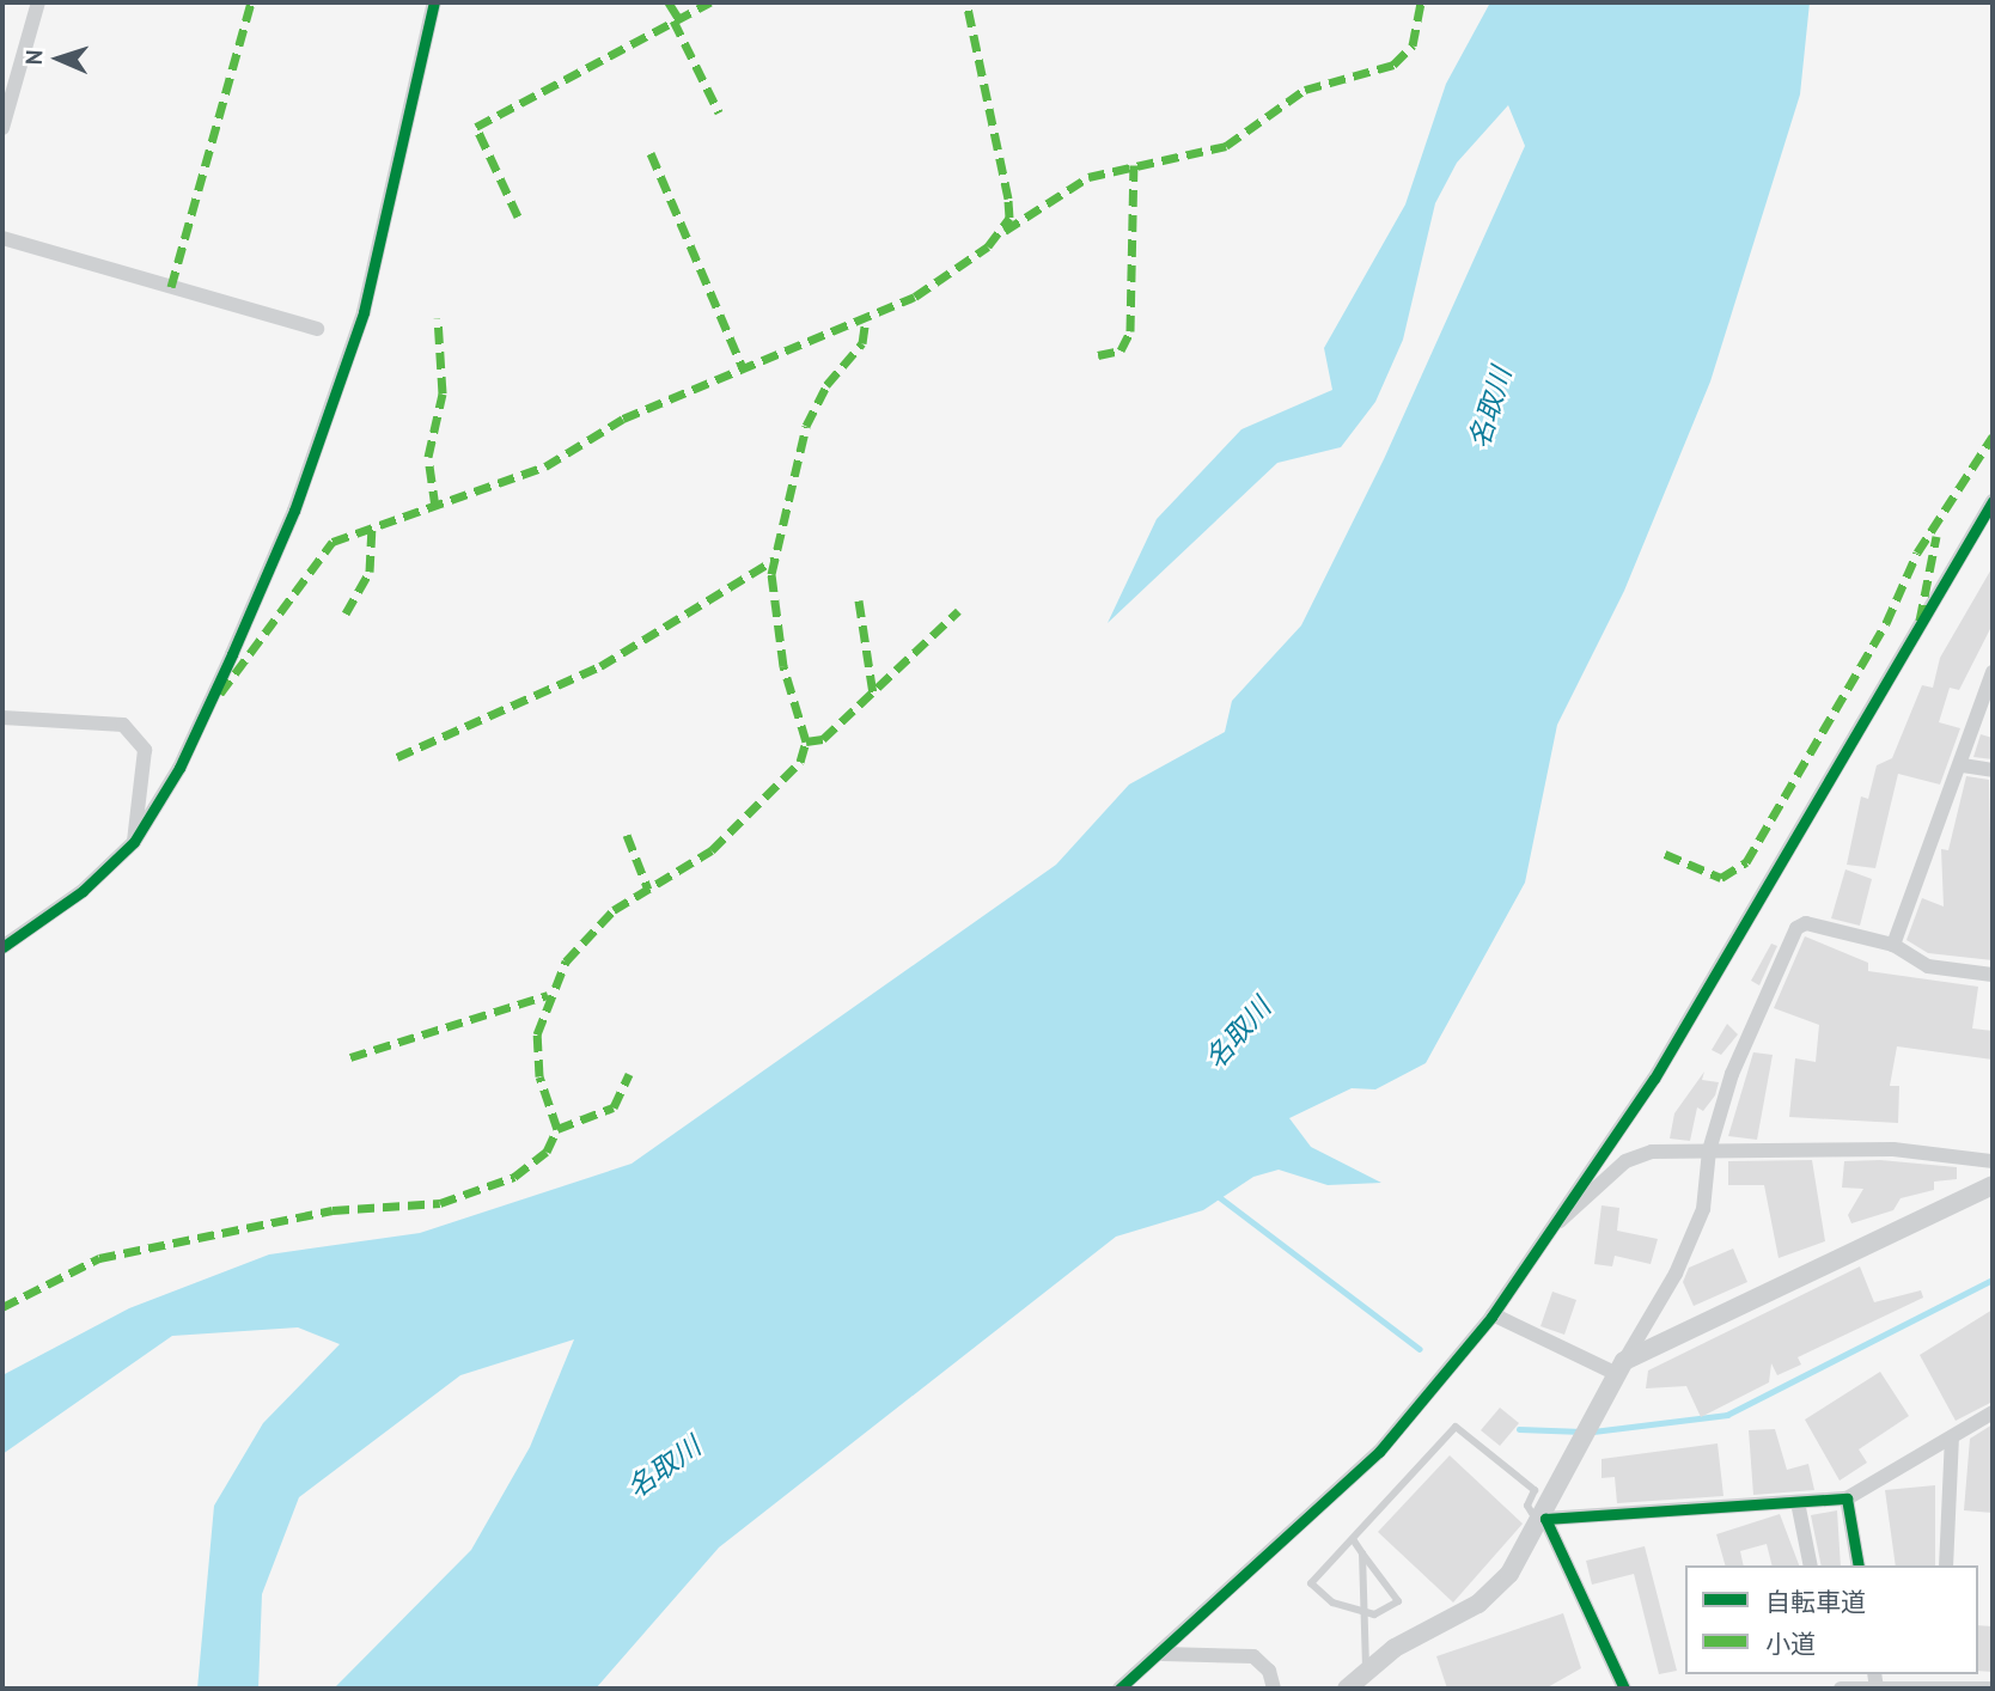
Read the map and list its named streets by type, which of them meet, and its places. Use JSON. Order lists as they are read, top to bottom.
{
  "water": ["名取川"],
  "legend": ["自転車道", "小道"],
  "north": "left"
}
